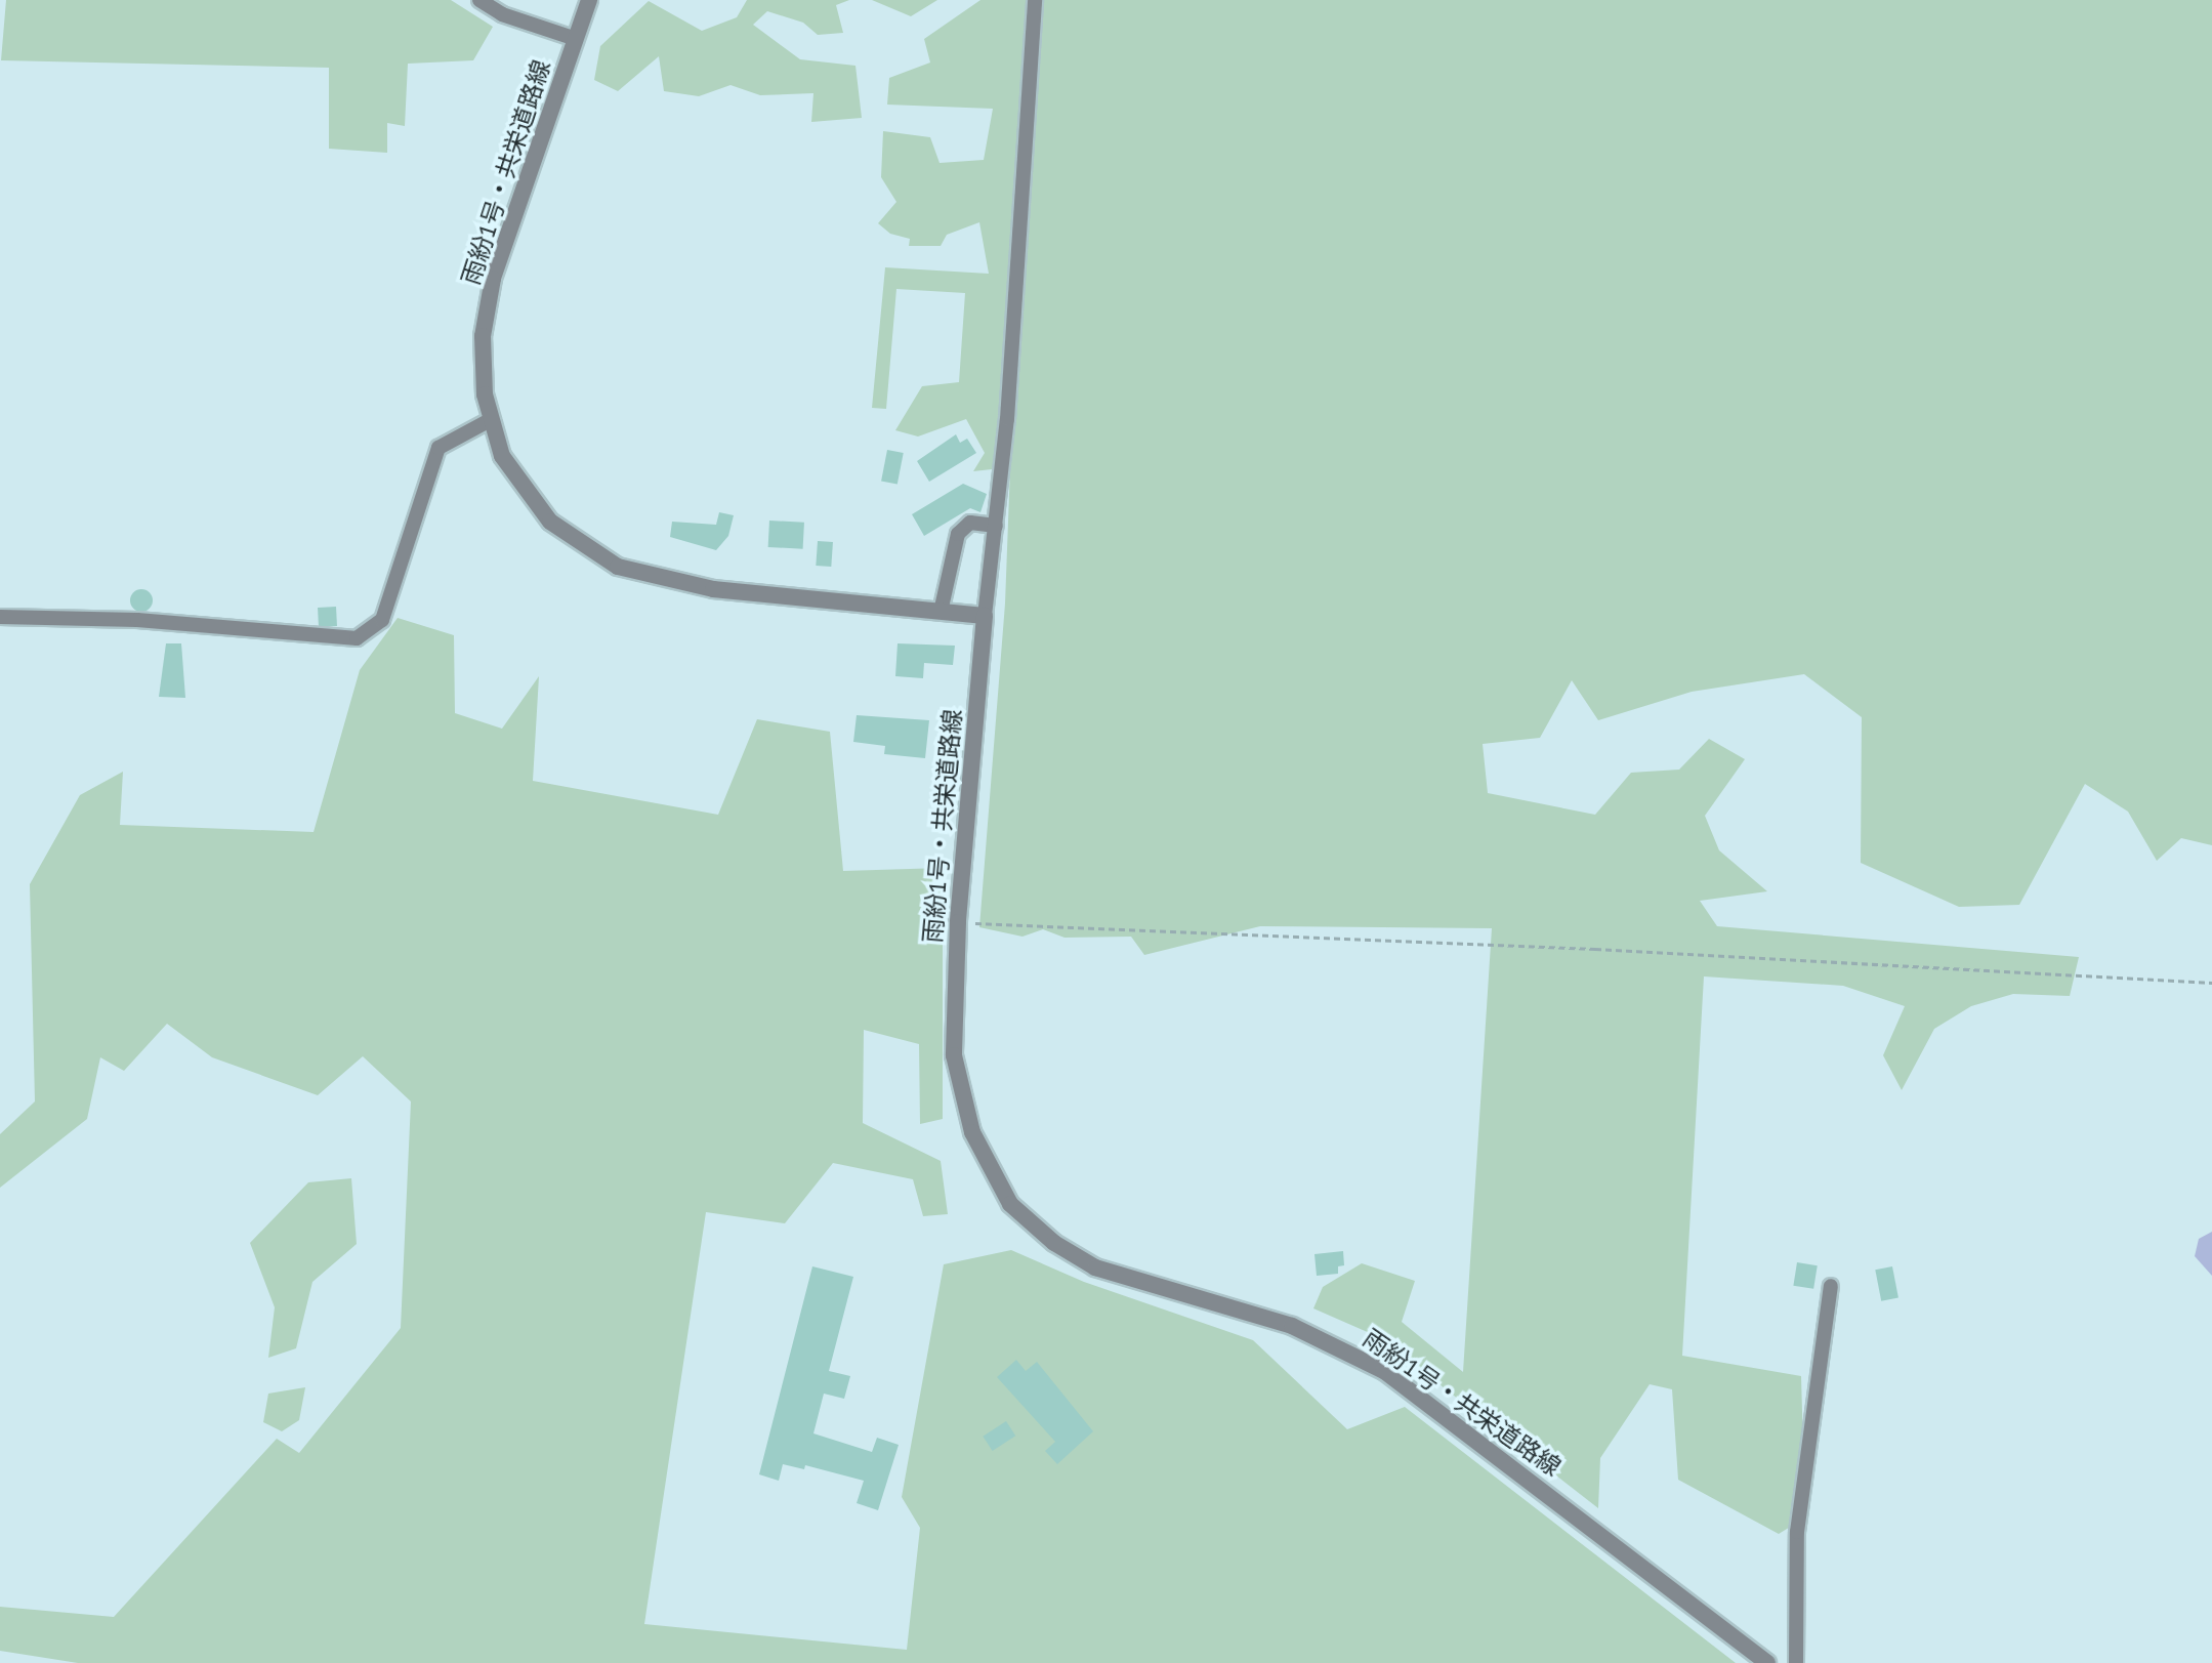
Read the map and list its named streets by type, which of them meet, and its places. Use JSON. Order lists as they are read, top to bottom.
{
  "streets": {
    "street": ["雨紛1号・共栄道路線"]
  }
}
